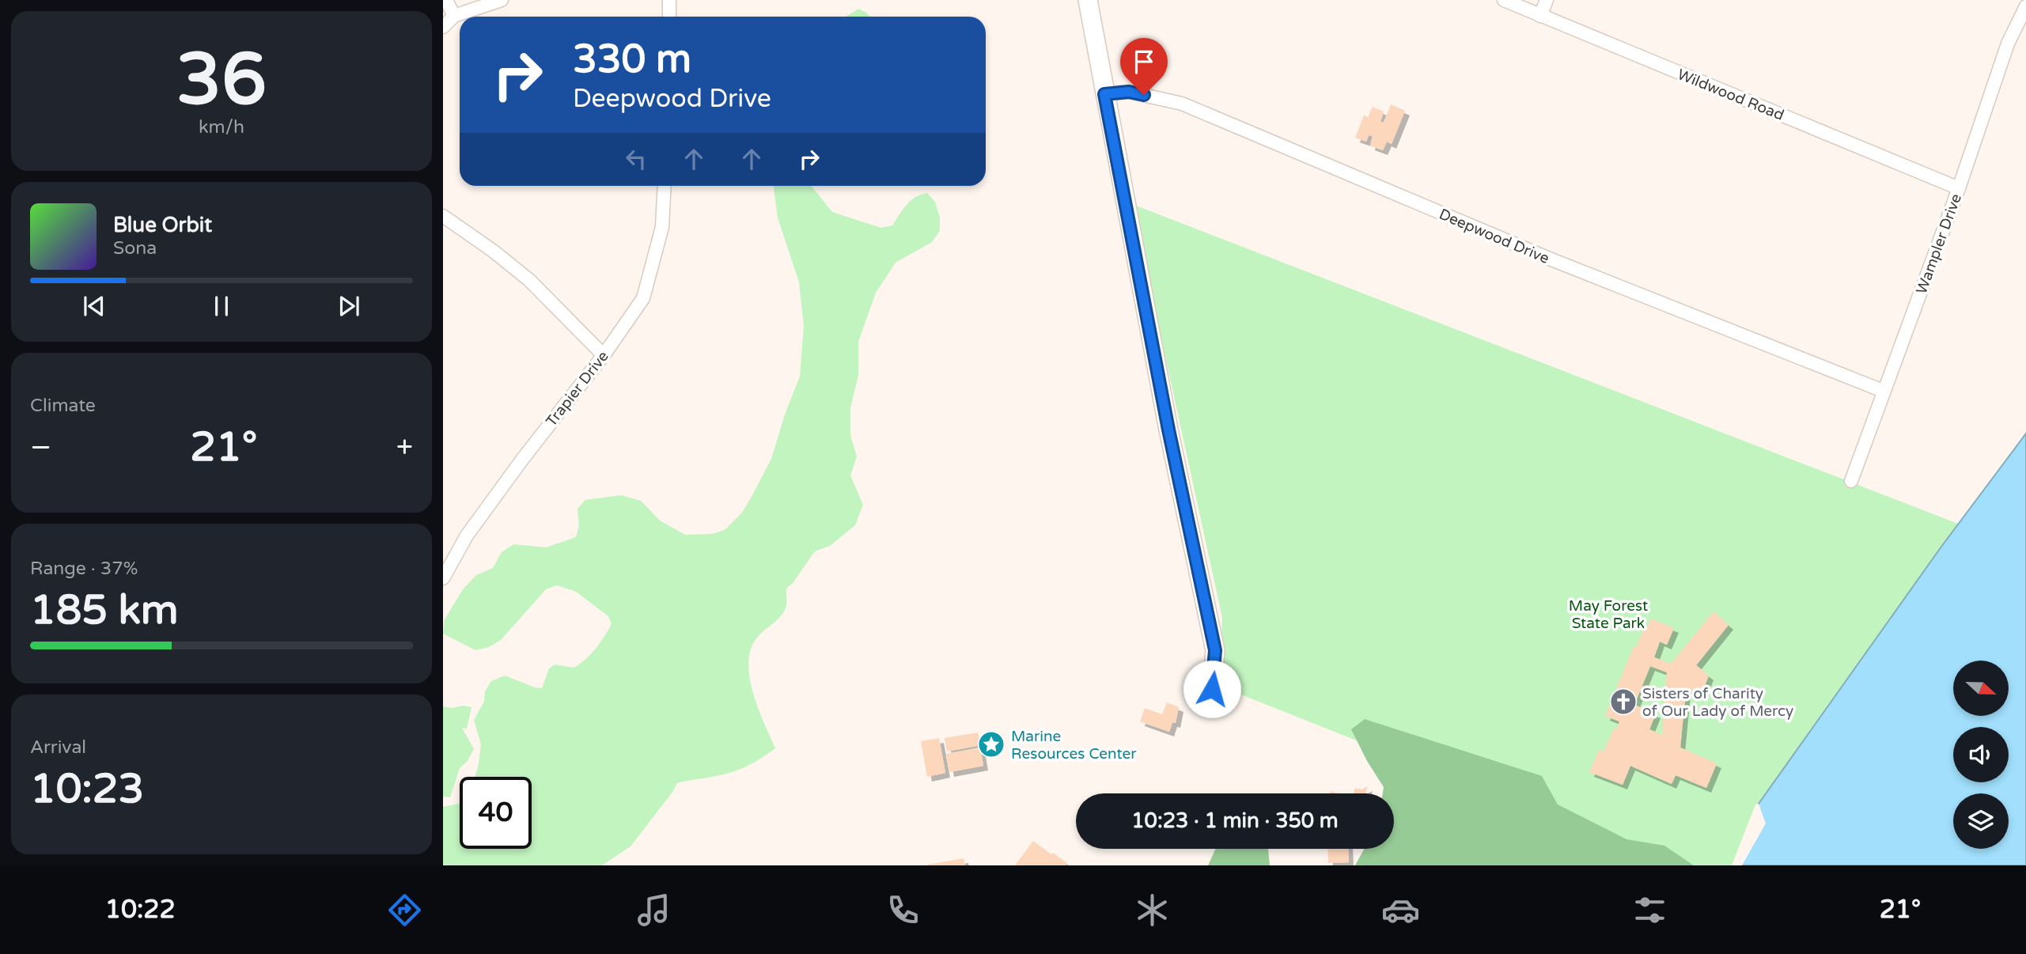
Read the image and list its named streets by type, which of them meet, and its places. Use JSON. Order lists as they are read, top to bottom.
{
  "streets": {
    "street": [
      "Wildwood Road",
      "Deepwood Drive",
      "Wampler Drive",
      "Trapier Drive"
    ]
  },
  "crossings": [
    ["Wildwood Road", "Wampler Drive"],
    ["Deepwood Drive", "Wampler Drive"]
  ],
  "parks": ["May Forest State Park"],
  "places": {
    "church": ["Sisters of Charity of Our Lady of Mercy"],
    "place": ["Marine Resources Center"]
  },
  "north": "right",
  "page": {
    "tile": [
      ["36", "km/h"],
      "Climate",
      ["Range · 37%", "185 km"],
      ["Arrival", "10:23"]
    ],
    "turn": ["330 m", "Deepwood Drive"],
    "song": ["Blue Orbit", "Sona"],
    "heat": ["−", "21°", "+"],
    "limit": "40",
    "trip": "10:23 · 1 min · 350 m",
    "tabs": ["10:22", "21°"]
  }
}
